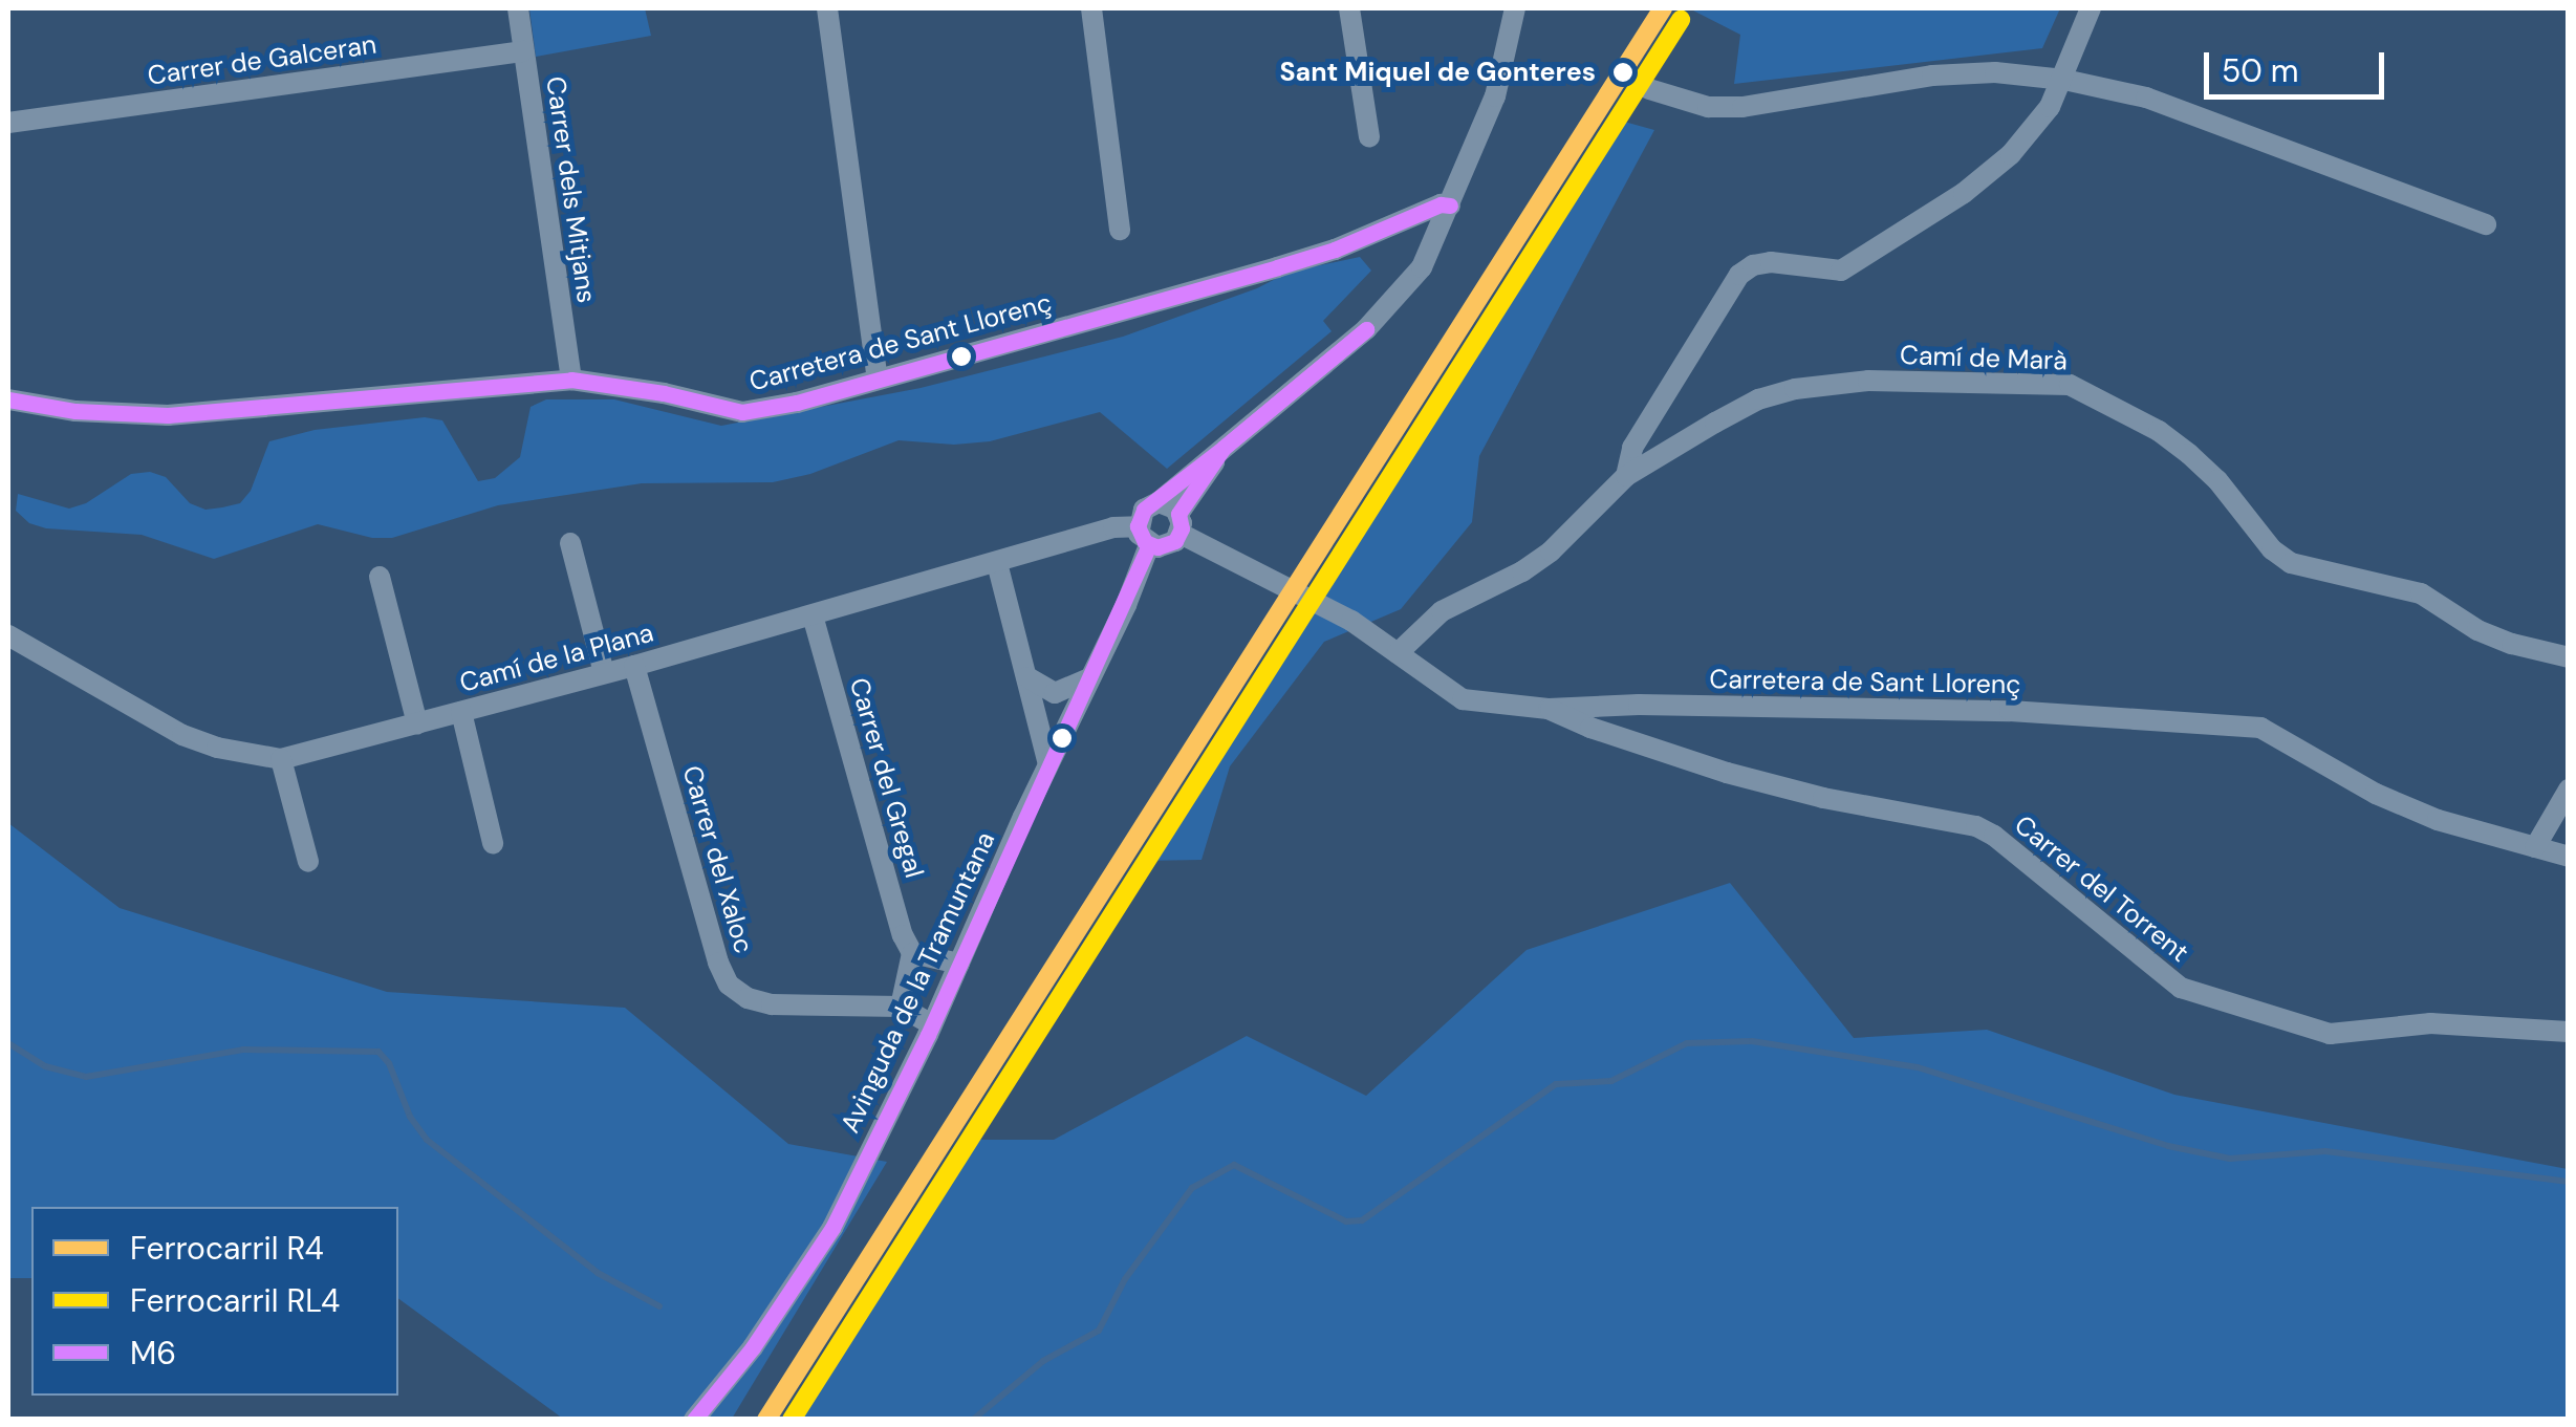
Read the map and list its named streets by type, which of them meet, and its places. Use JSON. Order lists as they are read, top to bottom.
{
  "streets": {
    "street": [
      "Carrer de Galceran",
      "Carrer dels Mitjans",
      "Carretera de Sant Llorenç",
      "Camí de Marà",
      "Camí de la Plana",
      "Carrer del Gregal",
      "Carrer del Xaloc",
      "Carrer del Torrent",
      "Avinguda de la Tramuntana"
    ]
  },
  "crossings": [
    ["Carrer de Galceran", "Carrer dels Mitjans"],
    ["Carrer dels Mitjans", "Carretera de Sant Llorenç"],
    ["Carretera de Sant Llorenç", "Camí de Marà"],
    ["Carretera de Sant Llorenç", "Camí de la Plana"],
    ["Carretera de Sant Llorenç", "Carrer del Torrent"],
    ["Camí de la Plana", "Carrer del Gregal"],
    ["Camí de la Plana", "Carrer del Xaloc"],
    ["Camí de la Plana", "Avinguda de la Tramuntana"],
    ["Carrer del Xaloc", "Avinguda de la Tramuntana"]
  ],
  "places": ["Sant Miquel de Gonteres"],
  "lines": ["rail line R4", "rail line RL4", "transit line M6"],
  "legend": ["Ferrocarril R4", "Ferrocarril RL4", "M6"],
  "scale_bar": "50 m"
}
